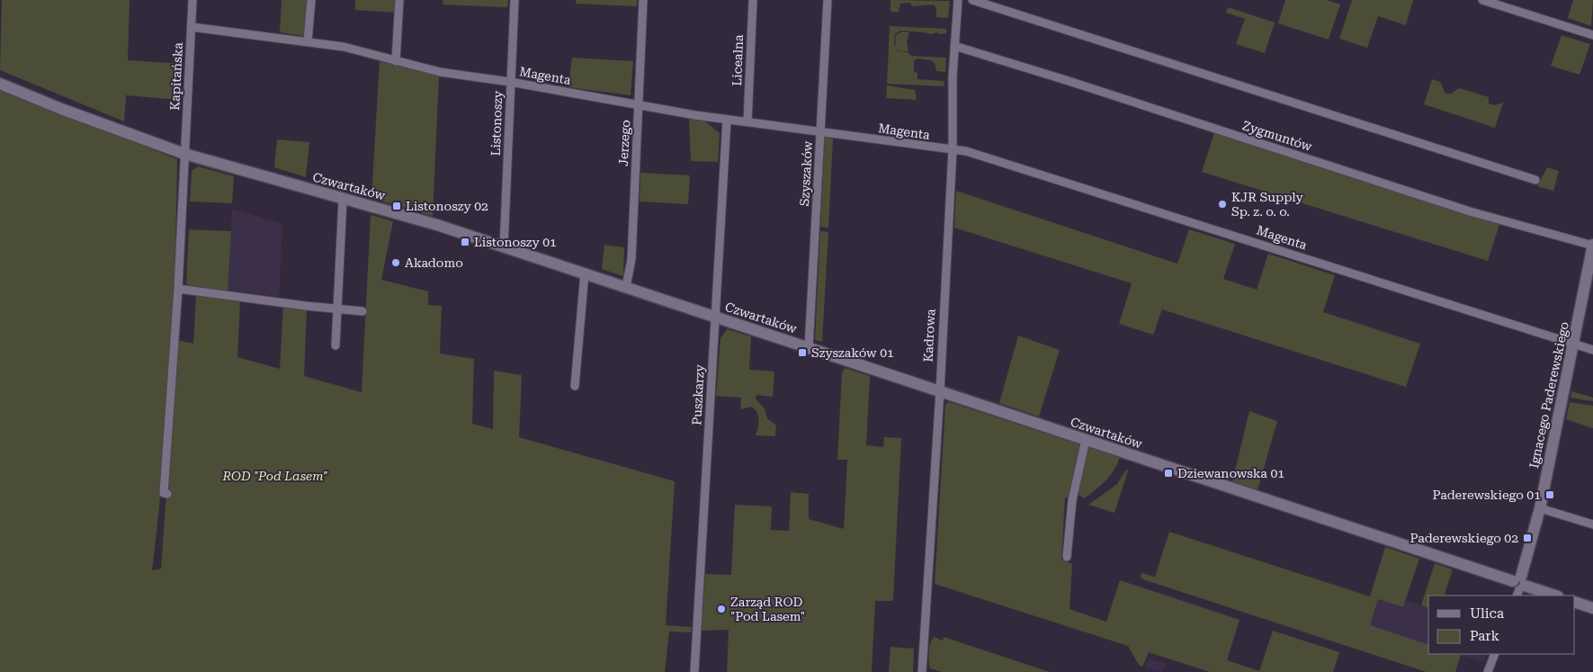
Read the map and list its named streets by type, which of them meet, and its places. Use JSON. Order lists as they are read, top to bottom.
{
  "streets": {
    "street": [
      "Licealna",
      "Magenta",
      "Kapitańska",
      "Listonoszy",
      "Zygmuntów",
      "Jerzego",
      "Szyszaków",
      "Czwartaków",
      "Kadrowa",
      "Puszkarzy",
      "Ignacego Paderewskiego"
    ]
  },
  "crossings": [
    ["Licealna", "Magenta"],
    ["Magenta", "Kapitańska"],
    ["Magenta", "Listonoszy"],
    ["Magenta", "Jerzego"],
    ["Magenta", "Szyszaków"],
    ["Magenta", "Kadrowa"],
    ["Magenta", "Puszkarzy"],
    ["Magenta", "Ignacego Paderewskiego"],
    ["Kapitańska", "Czwartaków"],
    ["Listonoszy", "Czwartaków"],
    ["Zygmuntów", "Kadrowa"],
    ["Zygmuntów", "Ignacego Paderewskiego"],
    ["Jerzego", "Czwartaków"],
    ["Szyszaków", "Czwartaków"],
    ["Czwartaków", "Kadrowa"],
    ["Czwartaków", "Puszkarzy"],
    ["Czwartaków", "Ignacego Paderewskiego"]
  ],
  "parks": ["ROD \"Pod Lasem\""],
  "places": {
    "other": ["KJR Supply Sp. z. o. o.", "Akadomo", "Zarząd ROD \"Pod Lasem\""],
    "transit": [
      "Listonoszy 02",
      "Listonoszy 01",
      "Szyszaków 01",
      "Dziewanowska 01",
      "Paderewskiego 01",
      "Paderewskiego 02"
    ]
  },
  "legend": ["Ulica", "Park"]
}
